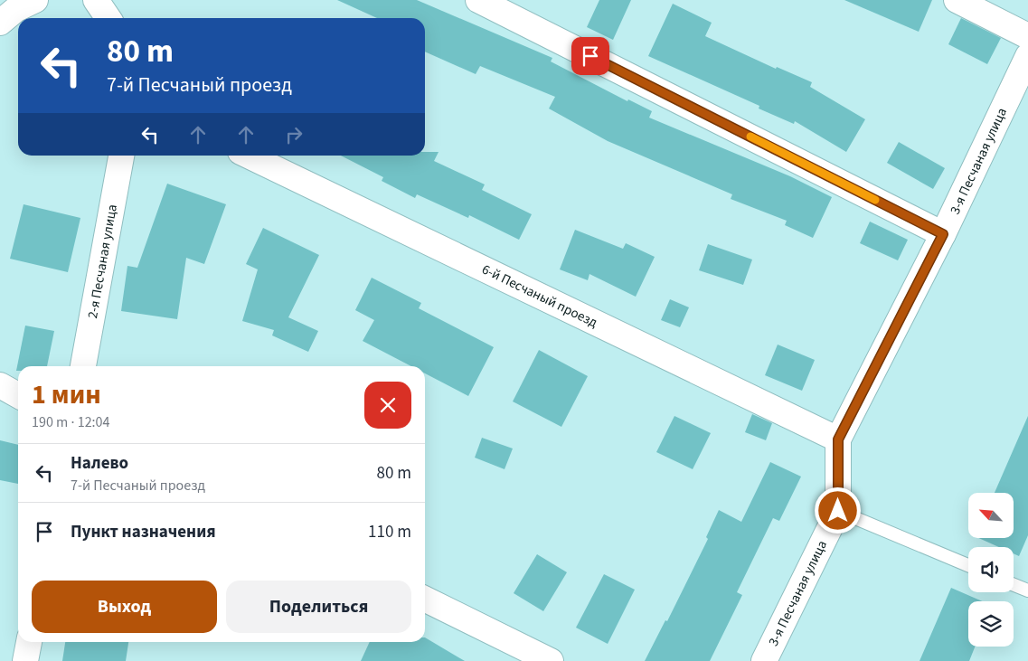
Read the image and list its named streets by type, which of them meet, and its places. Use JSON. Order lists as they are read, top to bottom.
{
  "streets": {
    "street": ["3-я Песчаная улица", "2-я Песчаная улица", "6-й Песчаный проезд"]
  },
  "crossings": [
    ["3-я Песчаная улица", "6-й Песчаный проезд"]
  ],
  "north": "top left",
  "page": {
    "turn": ["80 m", "7-й Песчаный проезд"],
    "heading": ["1 мин", "190 m · 12:04"],
    "list": [
      {
        "name": "Налево",
        "note": "7-й Песчаный проезд",
        "value": "80 m"
      },
      {
        "name": "Пункт назначения",
        "value": "110 m"
      }
    ],
    "buttons": ["Выход", "Поделиться"]
  }
}
